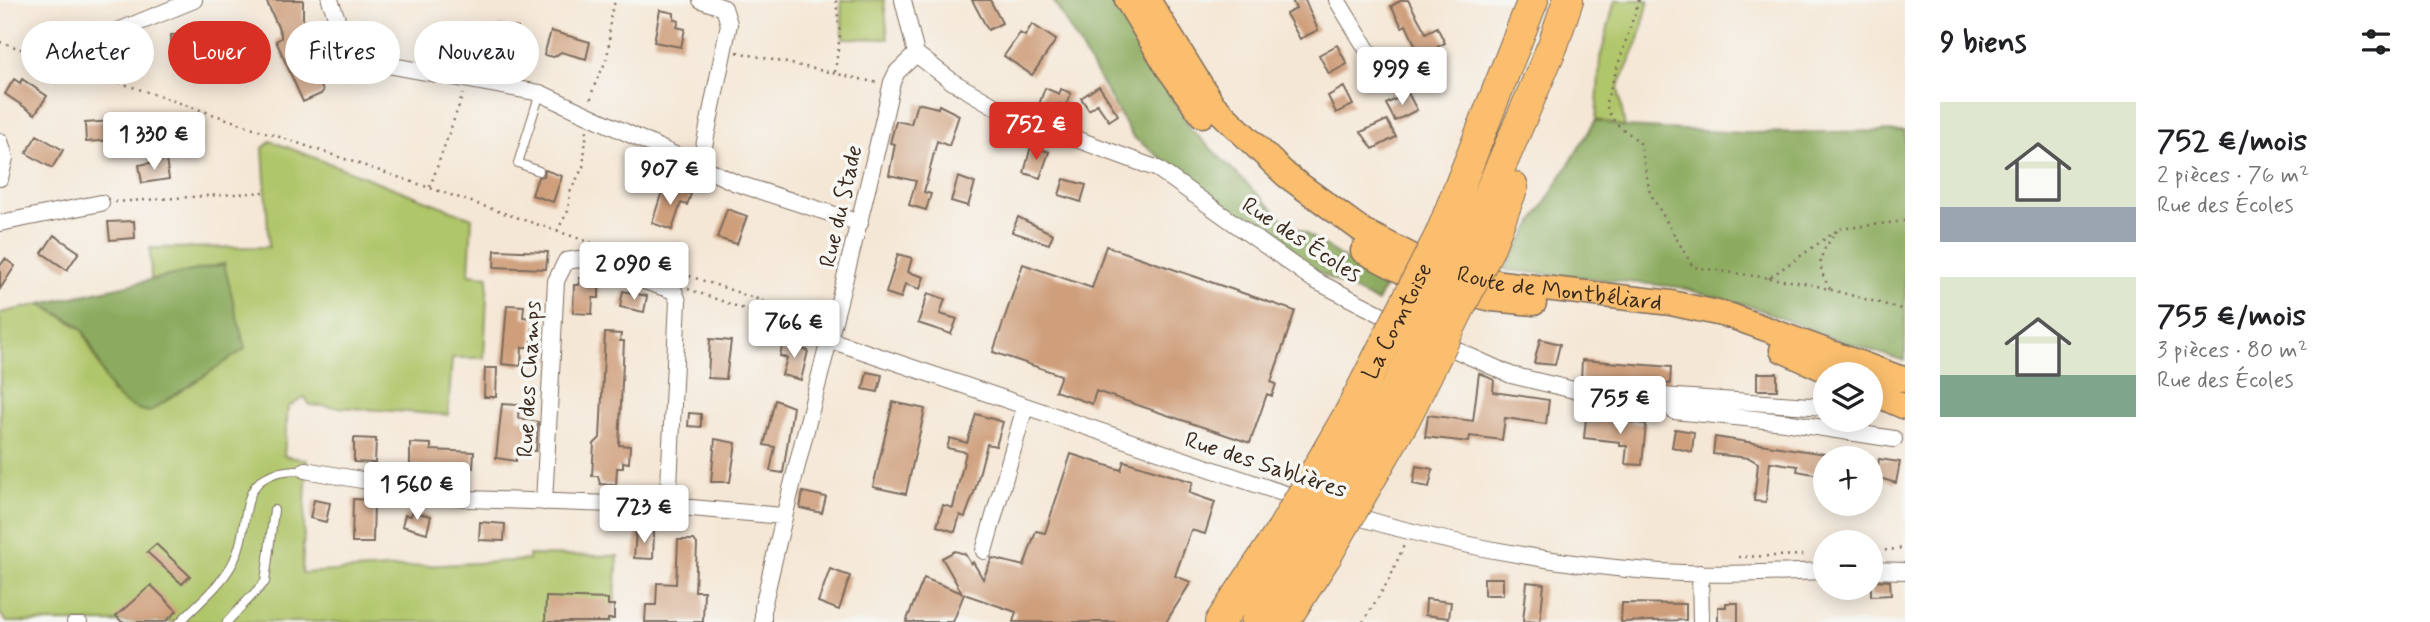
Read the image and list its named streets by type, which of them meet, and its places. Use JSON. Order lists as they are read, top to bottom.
{
  "streets": {
    "highway": ["La Comtoise"],
    "main road": ["Route de Montbéliard"],
    "street": [
      "Rue du Stade",
      "Rue des Écoles",
      "Rue des Champs",
      "Rue des Sablières"
    ]
  },
  "crossings": [
    ["Rue du Stade", "Rue des Écoles"],
    ["Rue du Stade", "Rue des Sablières"]
  ],
  "page": {
    "heading": "9 biens",
    "chip": [
      "Acheter",
      "Louer",
      "Filtres",
      "Nouveau"
    ],
    "price": [
      "999 €",
      "752 €",
      "1 330 €",
      "907 €",
      "2 090 €",
      "766 €",
      "755 €",
      "1 560 €",
      "723 €"
    ],
    "list": [
      {
        "name": "752 €/mois",
        "note": "2 pièces · 76 m² · Rue des Écoles"
      },
      {
        "name": "755 €/mois",
        "note": "3 pièces · 80 m² · Rue des Écoles"
      }
    ],
    "map_buttons": ["+", "−"]
  }
}
